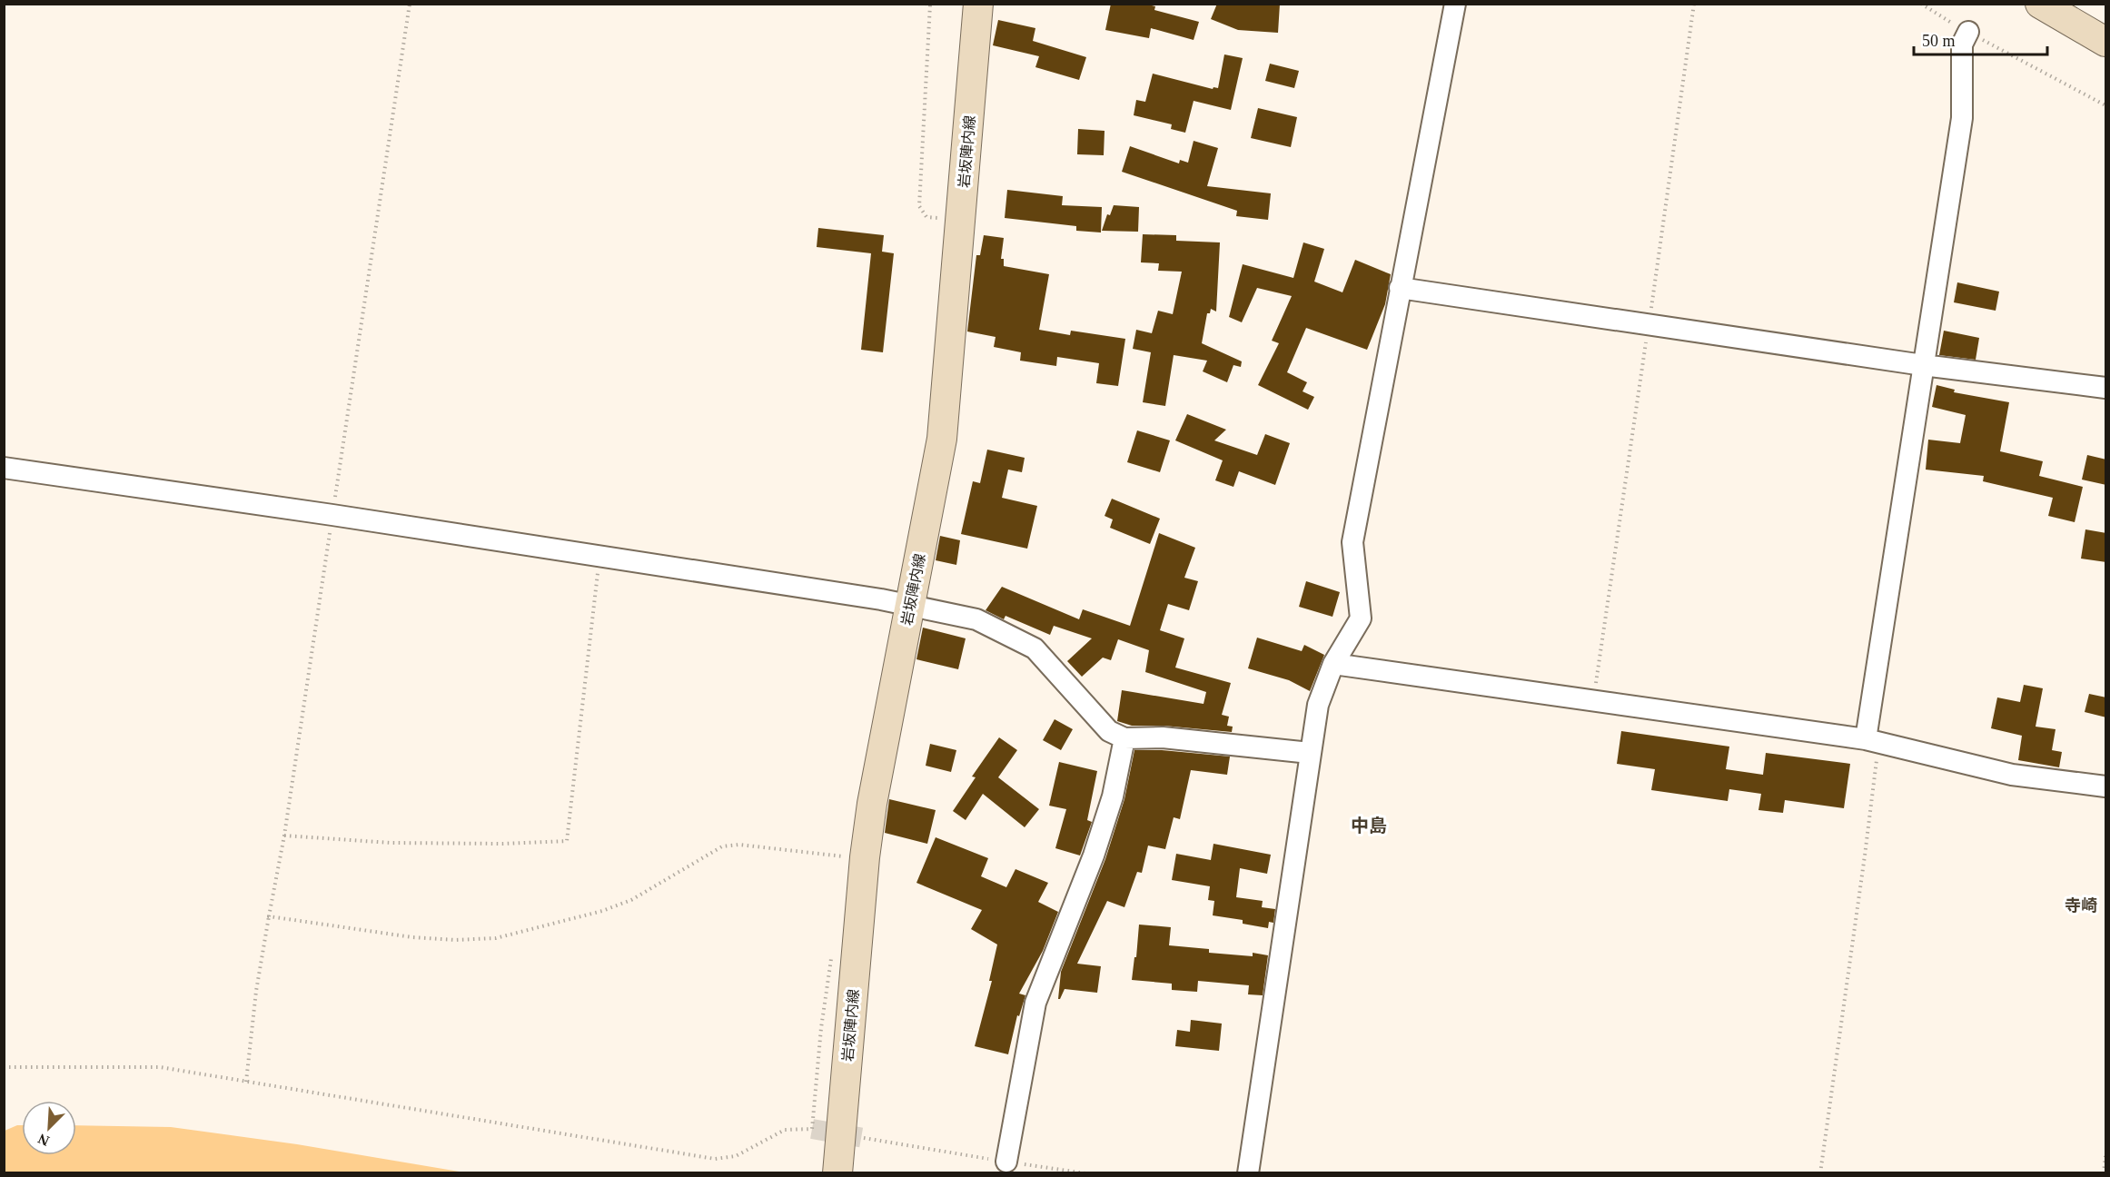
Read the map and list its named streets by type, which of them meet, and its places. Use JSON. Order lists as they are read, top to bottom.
{
  "streets": {
    "main road": ["岩坂陣内線"]
  },
  "districts": ["中島", "寺崎"],
  "scale_bar": "50 m",
  "north": "bottom left"
}
